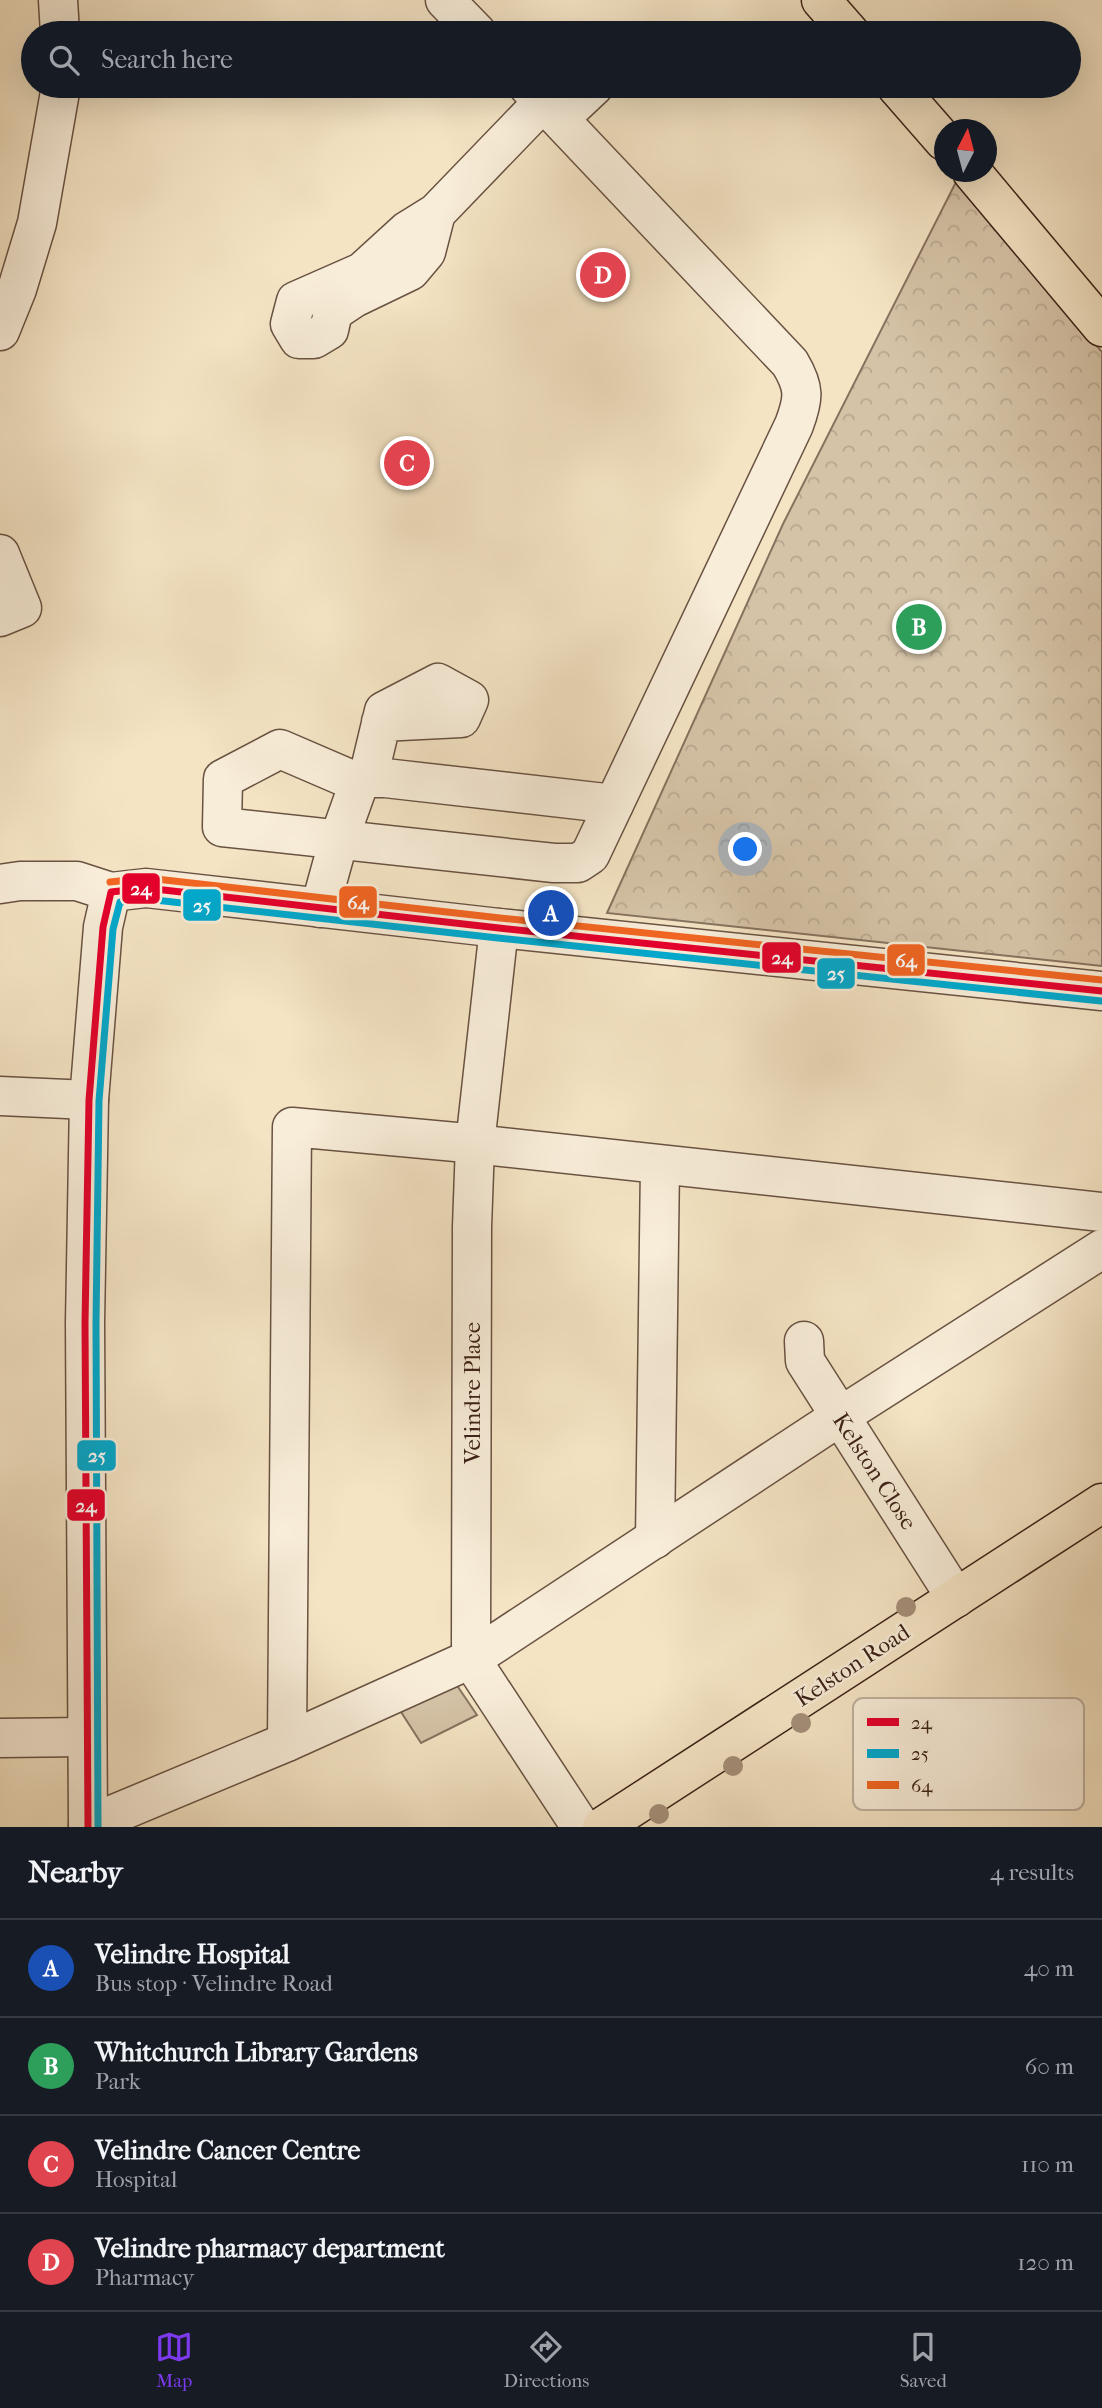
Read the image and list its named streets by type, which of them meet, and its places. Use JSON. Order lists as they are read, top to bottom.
{
  "streets": {
    "main road": ["Kelston Road"],
    "street": ["Velindre Place", "Kelston Close"]
  },
  "crossings": [
    ["Kelston Close", "Kelston Road"]
  ],
  "lines": ["transit line 64", "transit line 24", "transit line 25"],
  "legend": ["24", "25", "64"],
  "north": "top",
  "page": {
    "search": "Search here",
    "pins": [
      "D",
      "C",
      "B",
      "A"
    ],
    "heading": ["Nearby", "4 results"],
    "list": [
      {
        "mark": "A",
        "name": "Velindre Hospital",
        "note": "Bus stop · Velindre Road",
        "value": "40 m"
      },
      {
        "mark": "B",
        "name": "Whitchurch Library Gardens",
        "note": "Park",
        "value": "60 m"
      },
      {
        "mark": "C",
        "name": "Velindre Cancer Centre",
        "note": "Hospital",
        "value": "110 m"
      },
      {
        "mark": "D",
        "name": "Velindre pharmacy department",
        "note": "Pharmacy",
        "value": "120 m"
      }
    ],
    "nav": ["Map", "Directions", "Saved"]
  }
}
